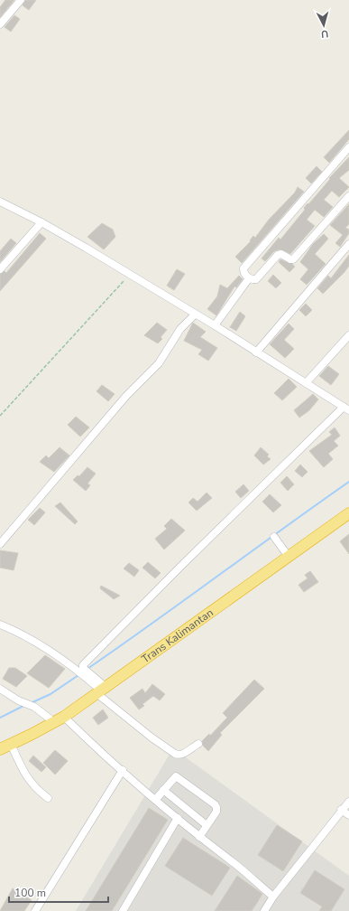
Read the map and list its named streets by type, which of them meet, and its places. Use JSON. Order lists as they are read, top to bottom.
{
  "streets": {
    "highway": ["Trans Kalimantan"]
  },
  "scale_bar": "100 m",
  "north": "bottom"
}
